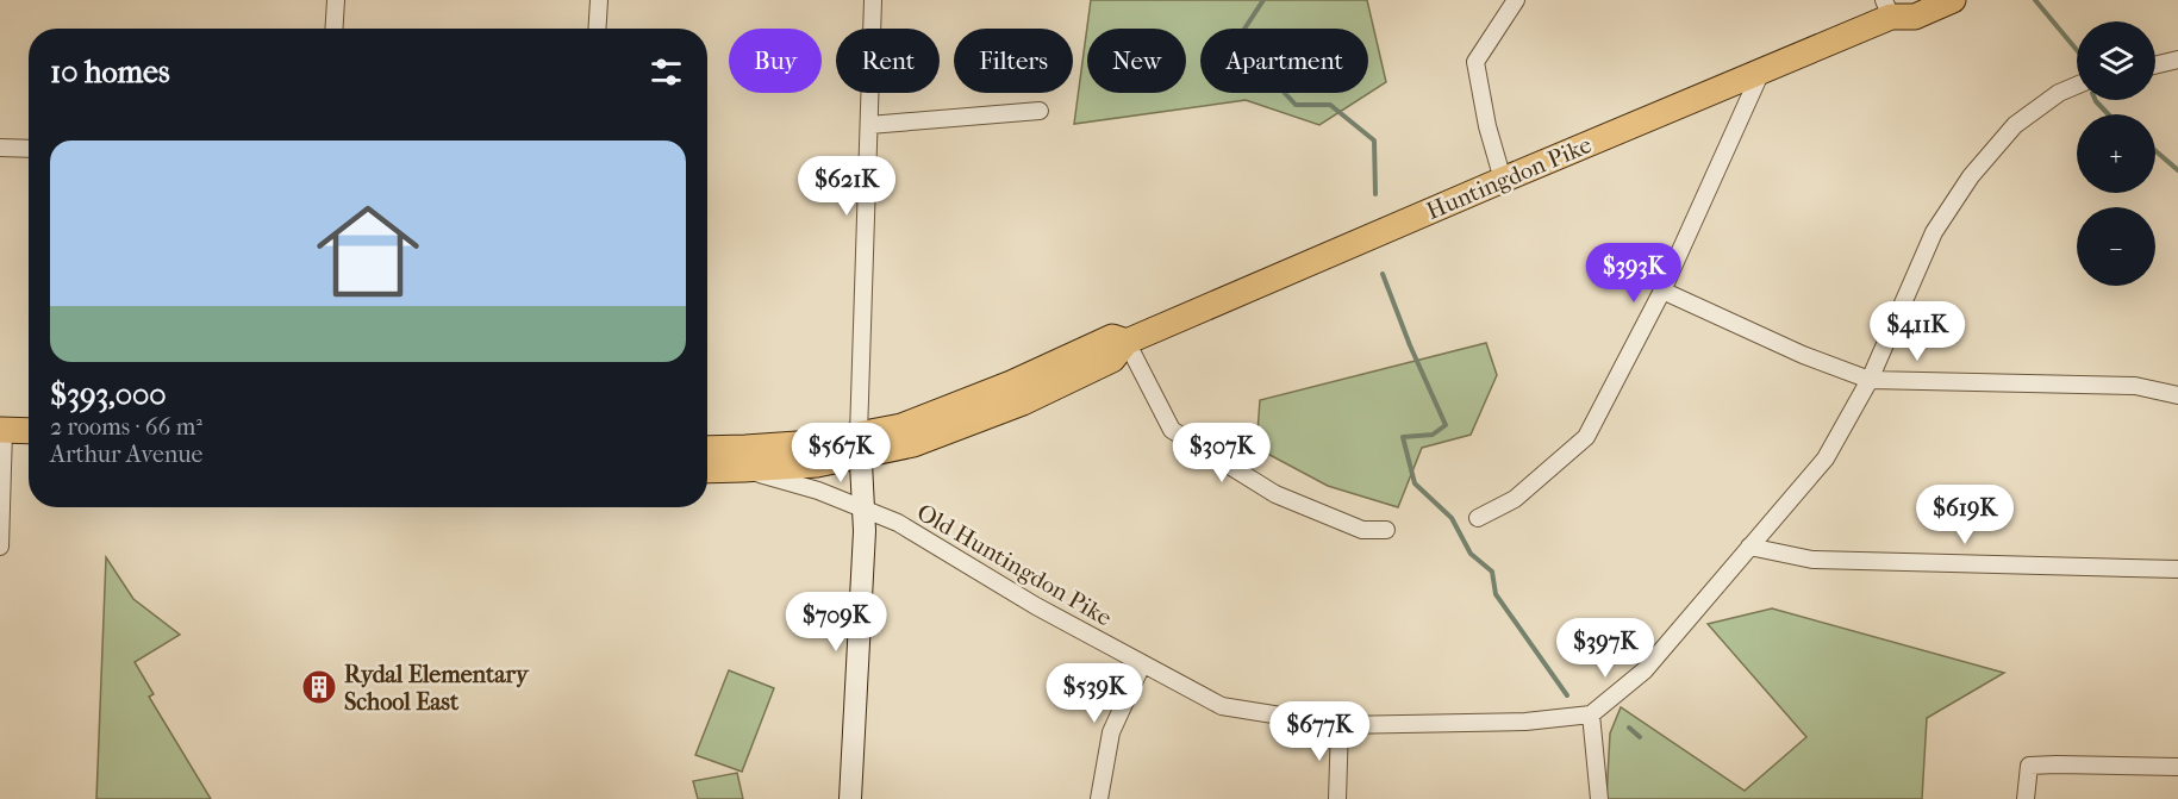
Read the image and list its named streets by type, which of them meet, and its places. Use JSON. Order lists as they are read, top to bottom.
{
  "streets": {
    "main road": ["Huntingdon Pike"],
    "street": ["Old Huntingdon Pike"]
  },
  "crossings": [
    ["Huntingdon Pike", "Old Huntingdon Pike"]
  ],
  "places": {
    "building": ["Rydal Elementary School East"]
  },
  "page": {
    "map_buttons": ["+", "−"],
    "chip": [
      "Buy",
      "Rent",
      "Filters",
      "New",
      "Apartment"
    ],
    "heading": "10 homes",
    "list": [
      {
        "name": "$393,000",
        "note": "2 rooms · 66 m² · Arthur Avenue"
      }
    ],
    "price": [
      "$621K",
      "$393K",
      "$411K",
      "$567K",
      "$307K",
      "$619K",
      "$709K",
      "$397K",
      "$539K",
      "$677K"
    ]
  }
}
